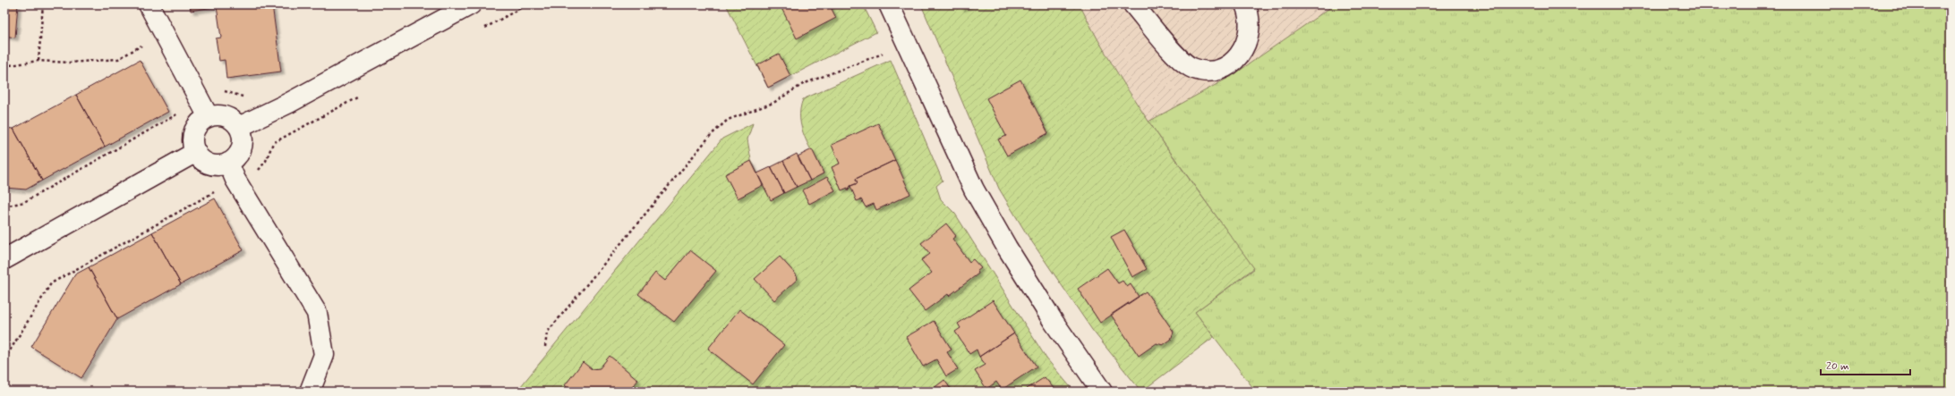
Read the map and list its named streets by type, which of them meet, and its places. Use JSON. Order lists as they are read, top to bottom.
{
  "scale_bar": "20 m"
}
